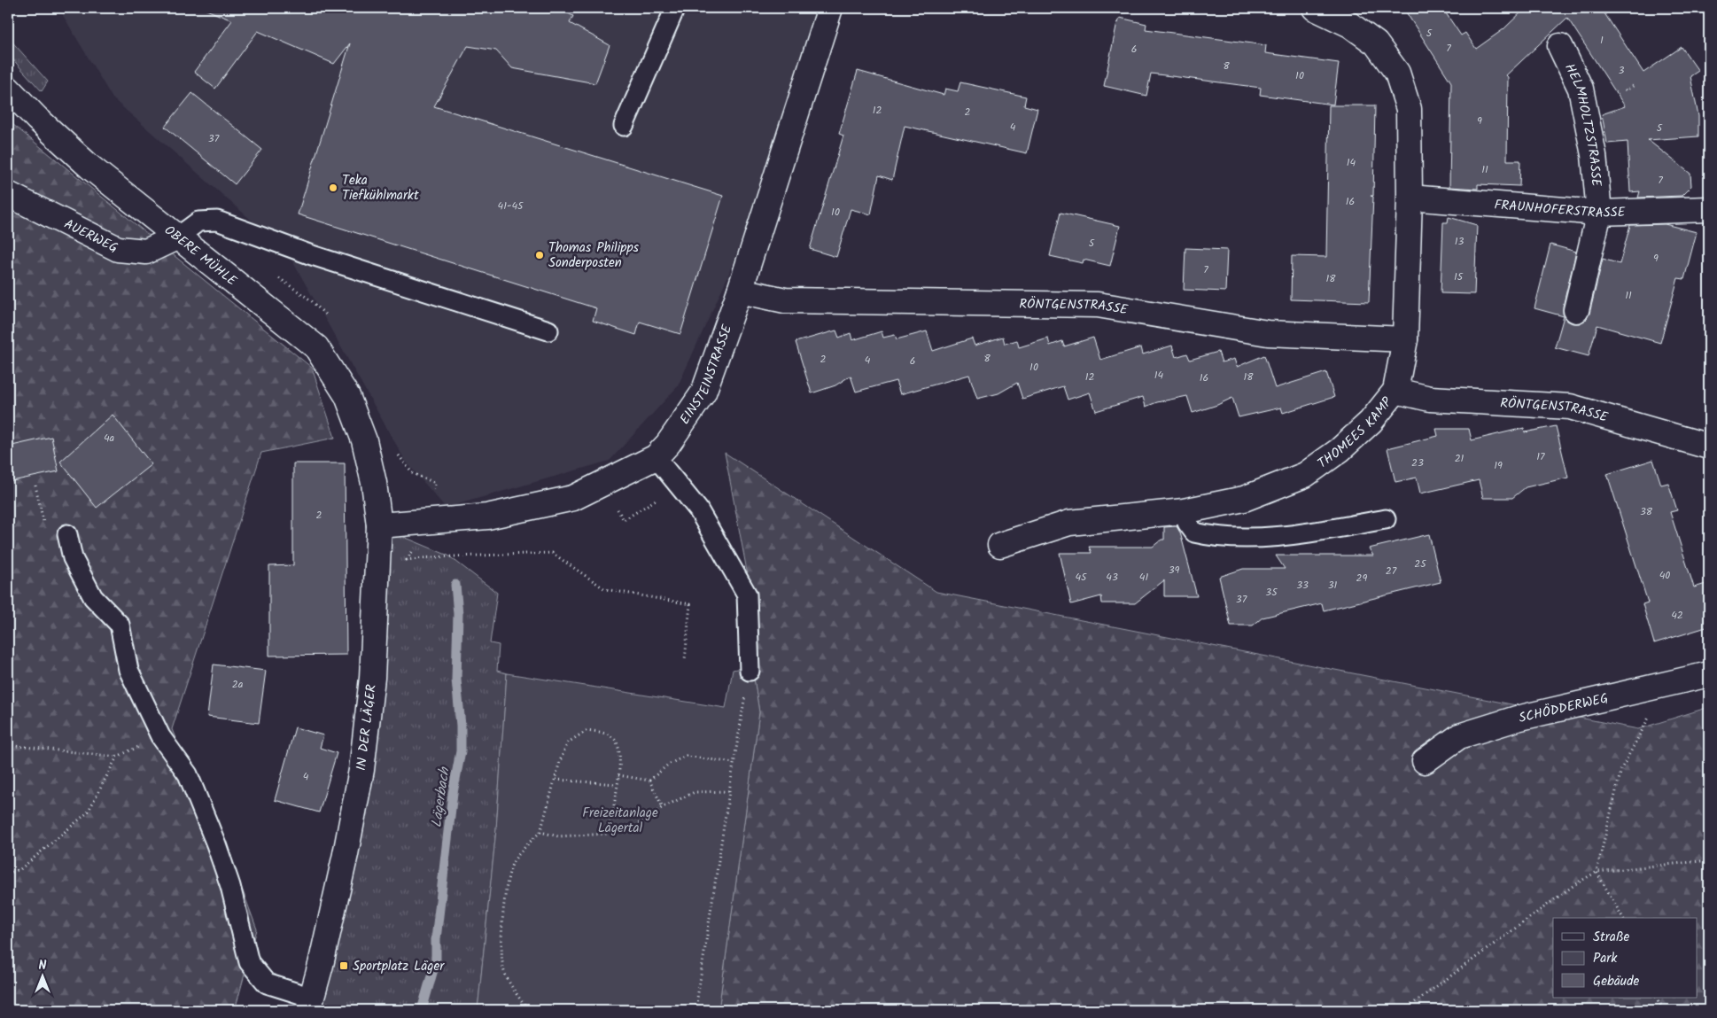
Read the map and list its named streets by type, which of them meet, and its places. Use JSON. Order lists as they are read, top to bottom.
{
  "streets": {
    "street": [
      "HELMHOLTZSTRASSE",
      "FRAUNHOFERSTRASSE",
      "AUERWEG",
      "OBERE MÜHLE",
      "RÖNTGENSTRASSE",
      "EINSTEINSTRASSE",
      "THOMEES KAMP",
      "SCHÖDDERWEG",
      "IN DER LÄGER"
    ]
  },
  "crossings": [
    ["HELMHOLTZSTRASSE", "FRAUNHOFERSTRASSE"],
    ["FRAUNHOFERSTRASSE", "THOMEES KAMP"],
    ["AUERWEG", "OBERE MÜHLE"],
    ["OBERE MÜHLE", "IN DER LÄGER"],
    ["RÖNTGENSTRASSE", "EINSTEINSTRASSE"],
    ["RÖNTGENSTRASSE", "THOMEES KAMP"],
    ["EINSTEINSTRASSE", "IN DER LÄGER"]
  ],
  "water": ["Lägerbach"],
  "parks": ["Freizeitanlage Lägertal"],
  "places": {
    "other": ["Teka Tiefkühlmarkt", "Thomas Philipps Sonderposten"],
    "transit": ["Sportplatz Läger"]
  },
  "house_numbers": [
    "5",
    "1",
    "7",
    "6",
    "8",
    "3",
    "10",
    "12",
    "2",
    "9",
    "4",
    "5",
    "37",
    "14",
    "11",
    "7",
    "16",
    "41-45",
    "10",
    "13",
    "5",
    "9",
    "7",
    "15",
    "18",
    "11",
    "8",
    "2",
    "4",
    "6",
    "10",
    "14",
    "12",
    "18",
    "16",
    "4a",
    "17",
    "21",
    "23",
    "19",
    "38",
    "2",
    "25",
    "39",
    "27",
    "40",
    "45",
    "43",
    "41",
    "29",
    "33",
    "31",
    "35",
    "37",
    "42",
    "2a",
    "4"
  ],
  "legend": ["Straße", "Park", "Gebäude"],
  "north": "top"
}
